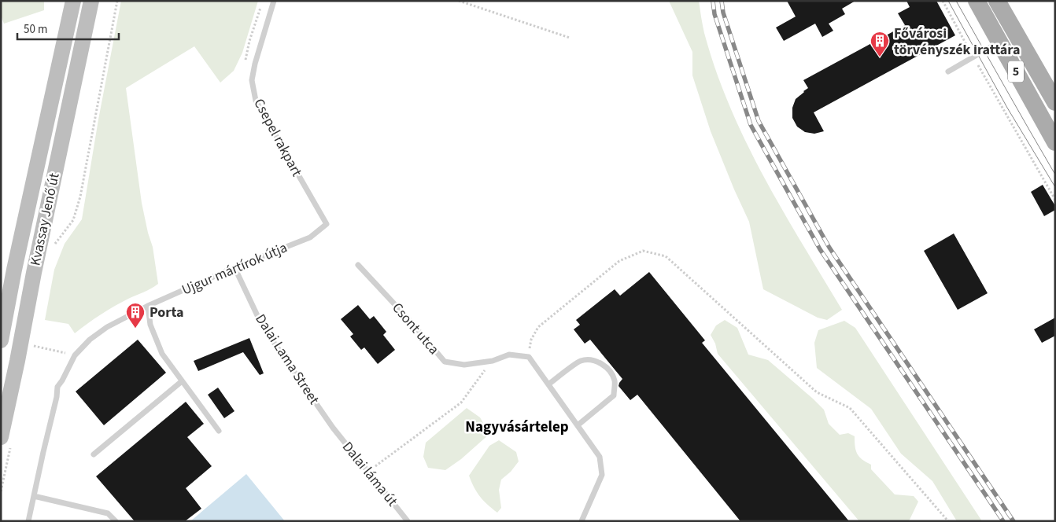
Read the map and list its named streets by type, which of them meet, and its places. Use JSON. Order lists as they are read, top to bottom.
{
  "streets": {
    "main road": ["5", "Kvassay Jenő út"],
    "lane": [
      "Csepel rakpart",
      "Ujgur mártírok útja",
      "Csont utca",
      "Dalai láma út"
    ]
  },
  "crossings": [
    ["Csepel rakpart", "Ujgur mártírok útja"],
    ["Ujgur mártírok útja", "Dalai láma út"]
  ],
  "districts": ["Nagyvásártelep"],
  "places": {
    "building": ["Fővárosi törvényszék irattára", "Porta"]
  },
  "scale_bar": "50 m"
}
